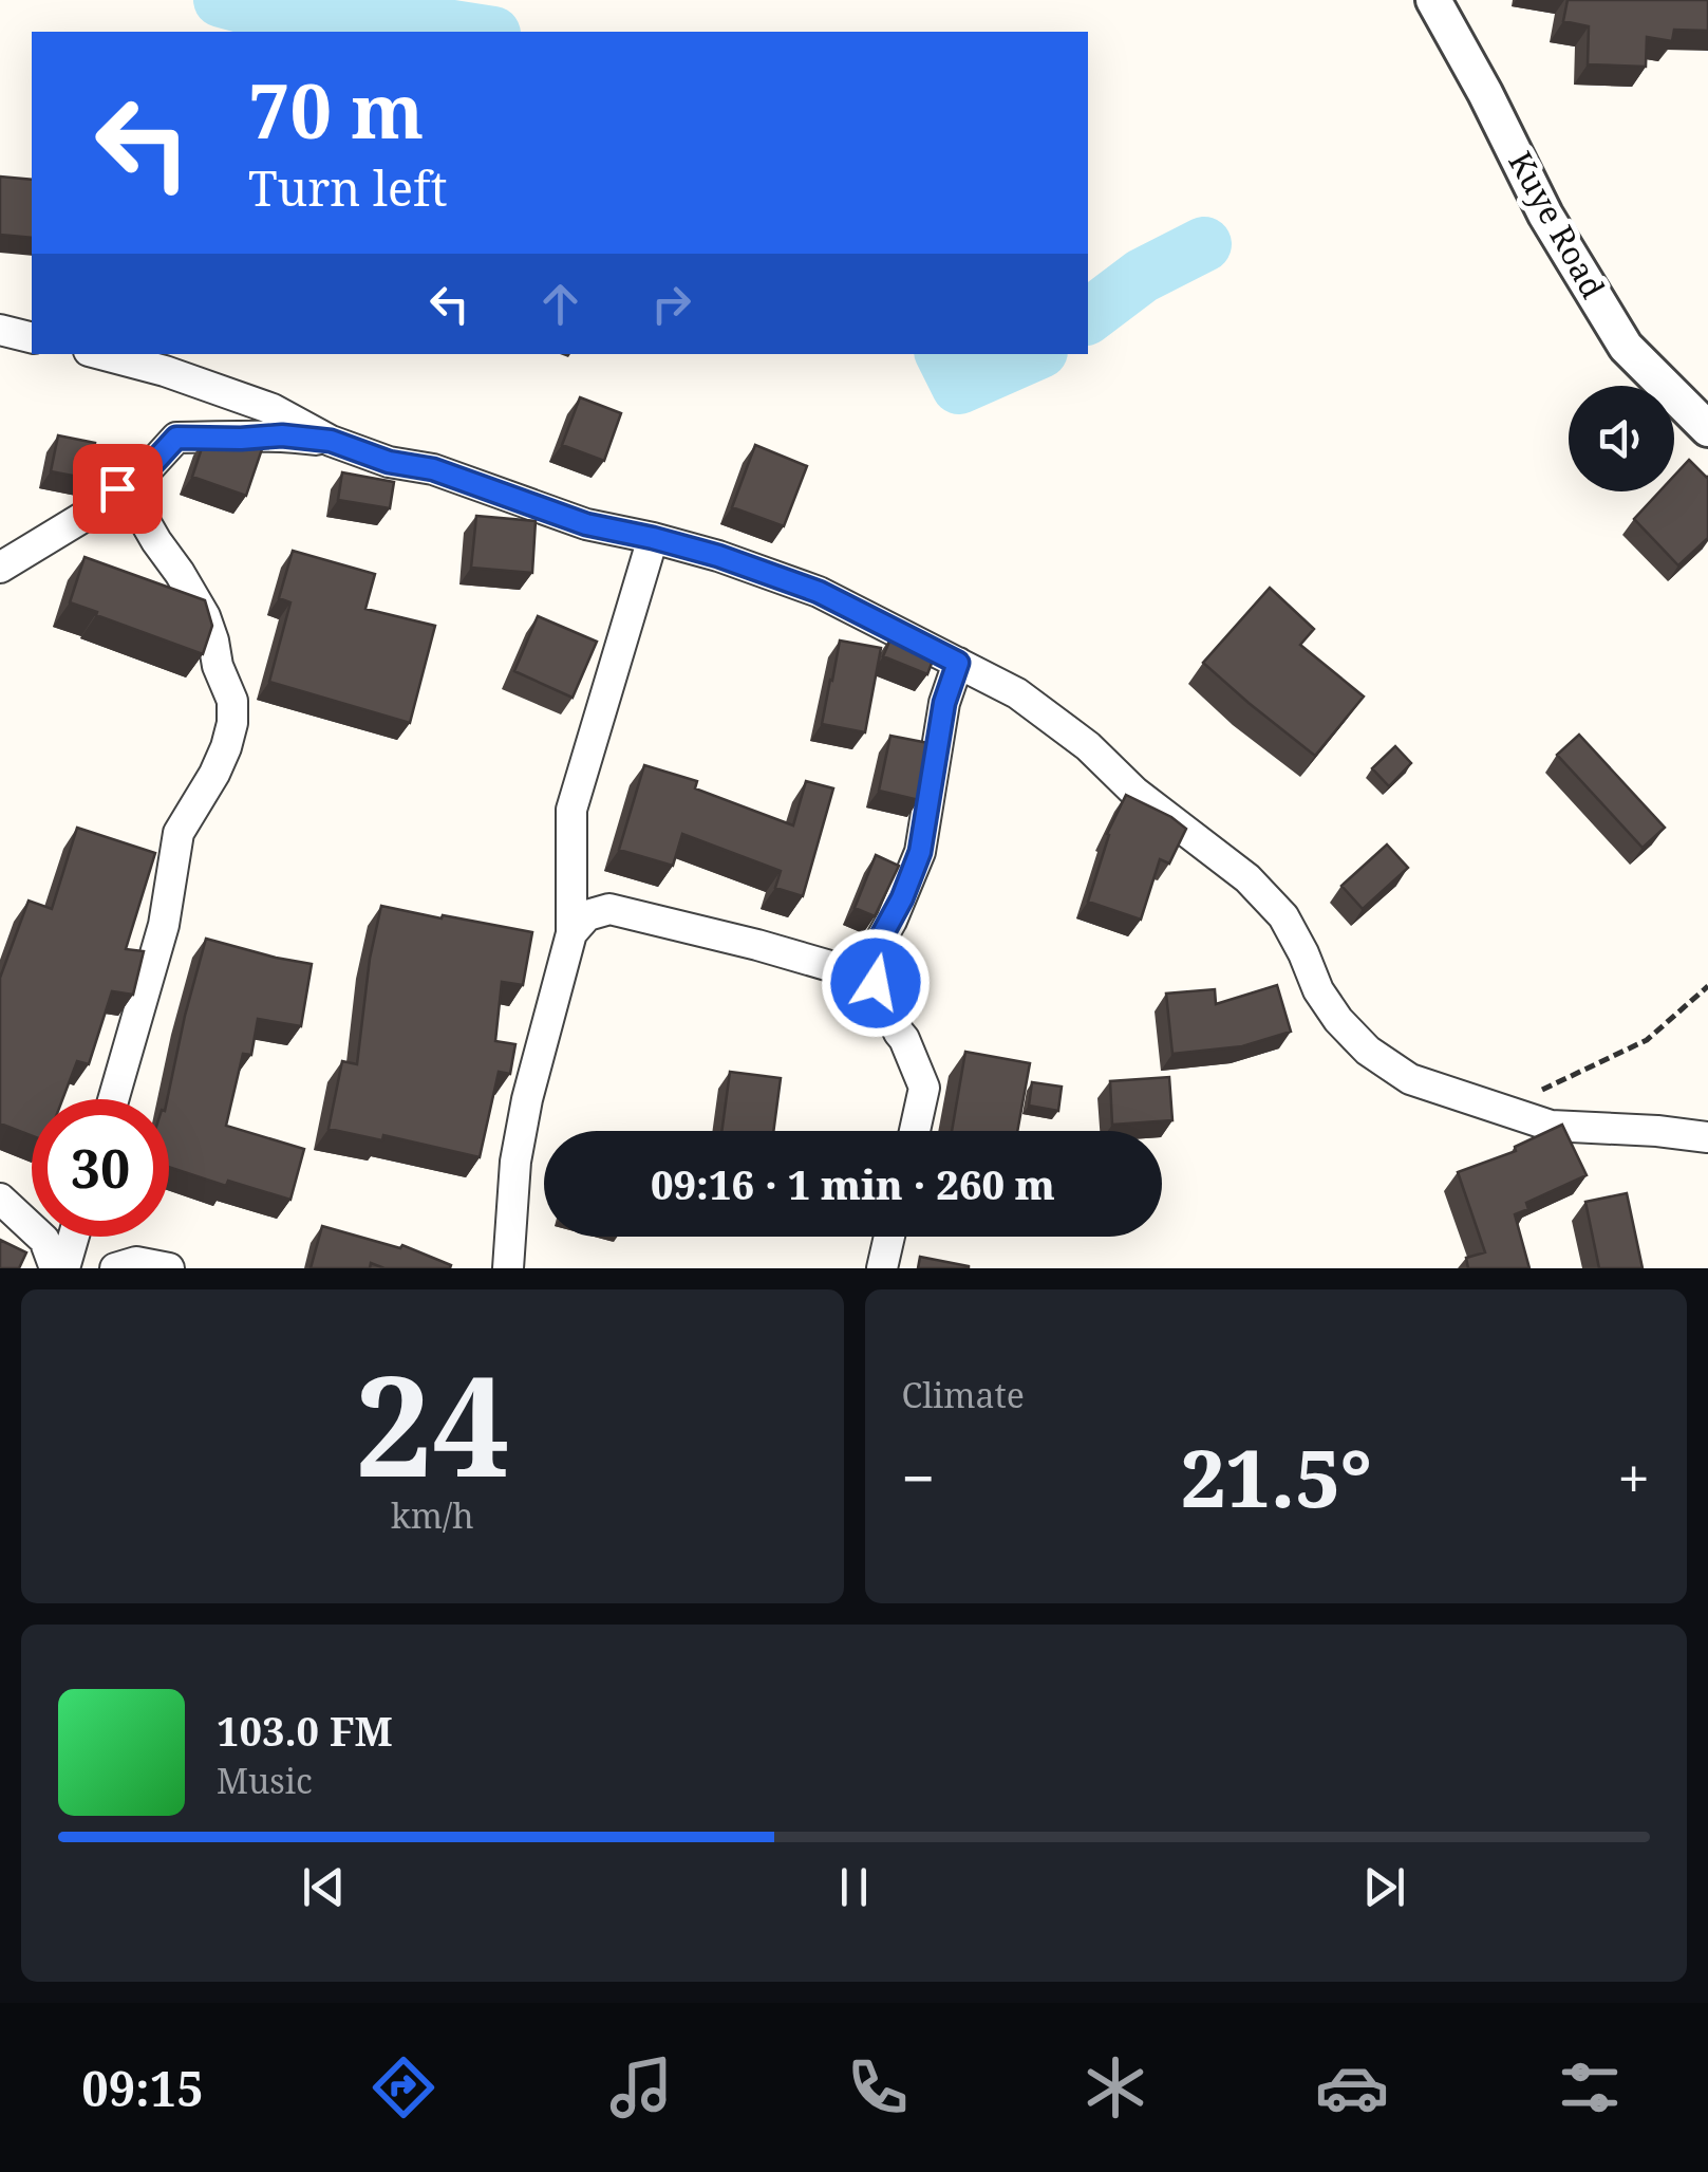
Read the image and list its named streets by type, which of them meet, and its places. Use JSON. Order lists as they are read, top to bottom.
{
  "streets": {
    "street": ["Kuye Road"]
  },
  "page": {
    "turn": ["70 m", "Turn left"],
    "limit": "30",
    "trip": "09:16 · 1 min · 260 m",
    "tile": [
      ["24", "km/h"],
      "Climate"
    ],
    "heat": ["−", "21.5°", "+"],
    "song": ["103.0 FM", "Music"],
    "tabs": "09:15"
  }
}
